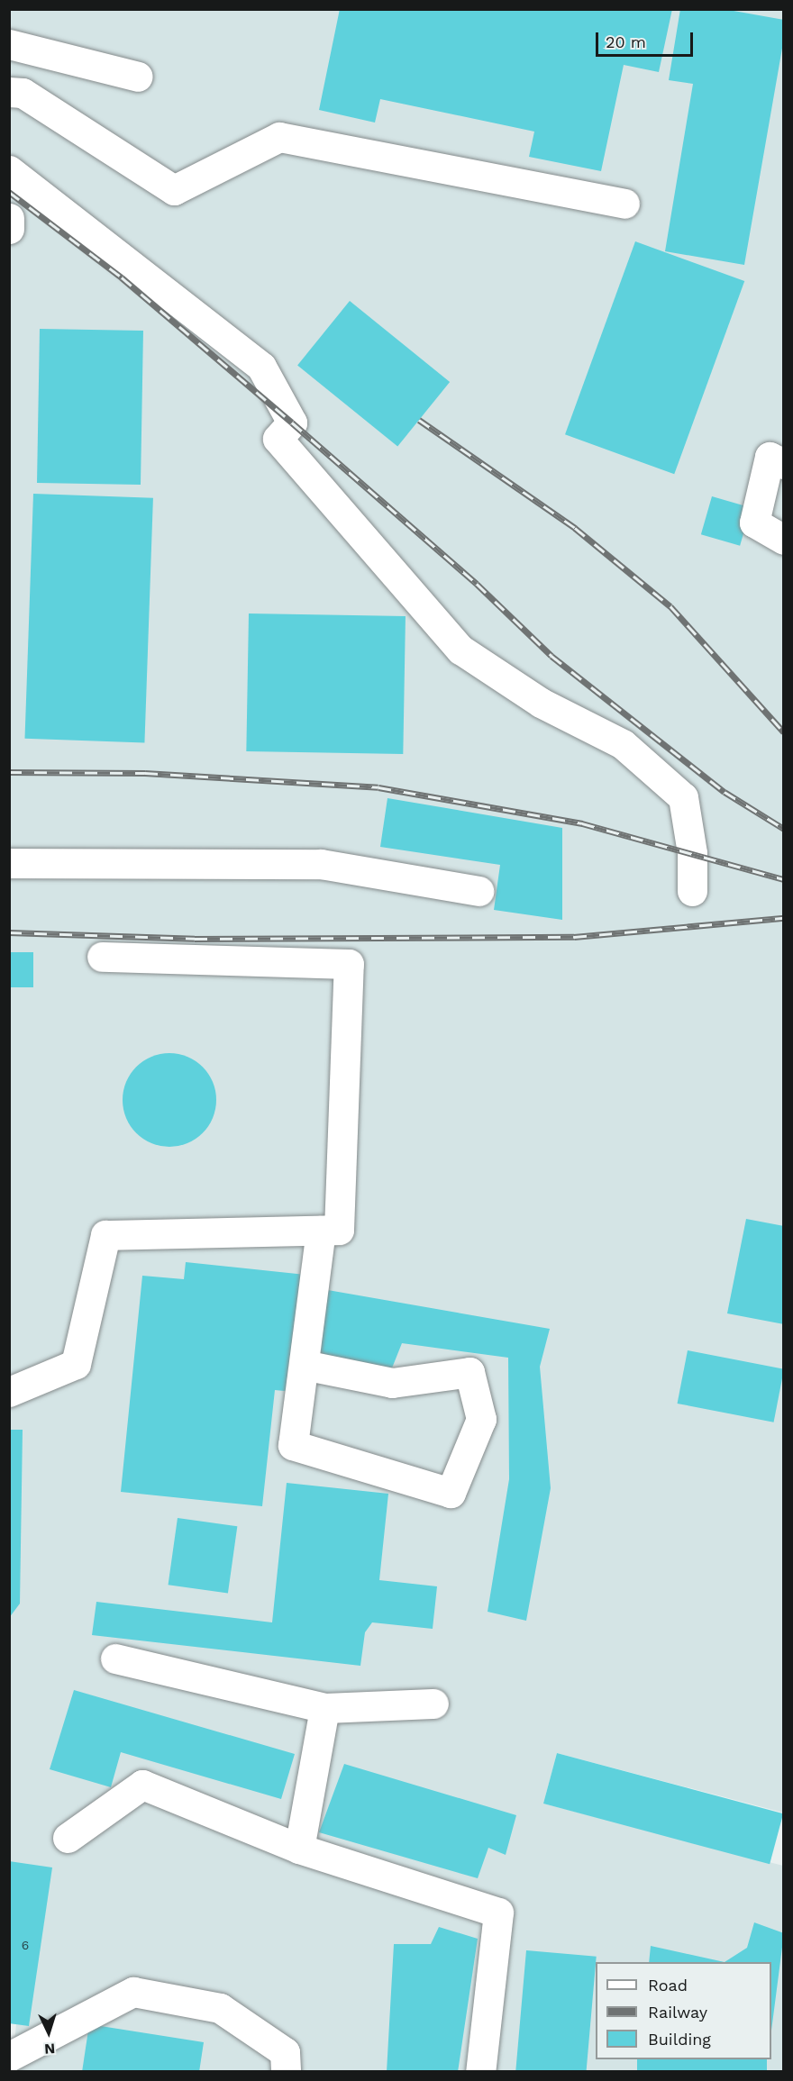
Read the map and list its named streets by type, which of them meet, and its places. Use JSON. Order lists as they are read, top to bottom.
{
  "house_numbers": ["6"],
  "legend": ["Road", "Railway", "Building"],
  "scale_bar": "20 m",
  "north": "bottom"
}
